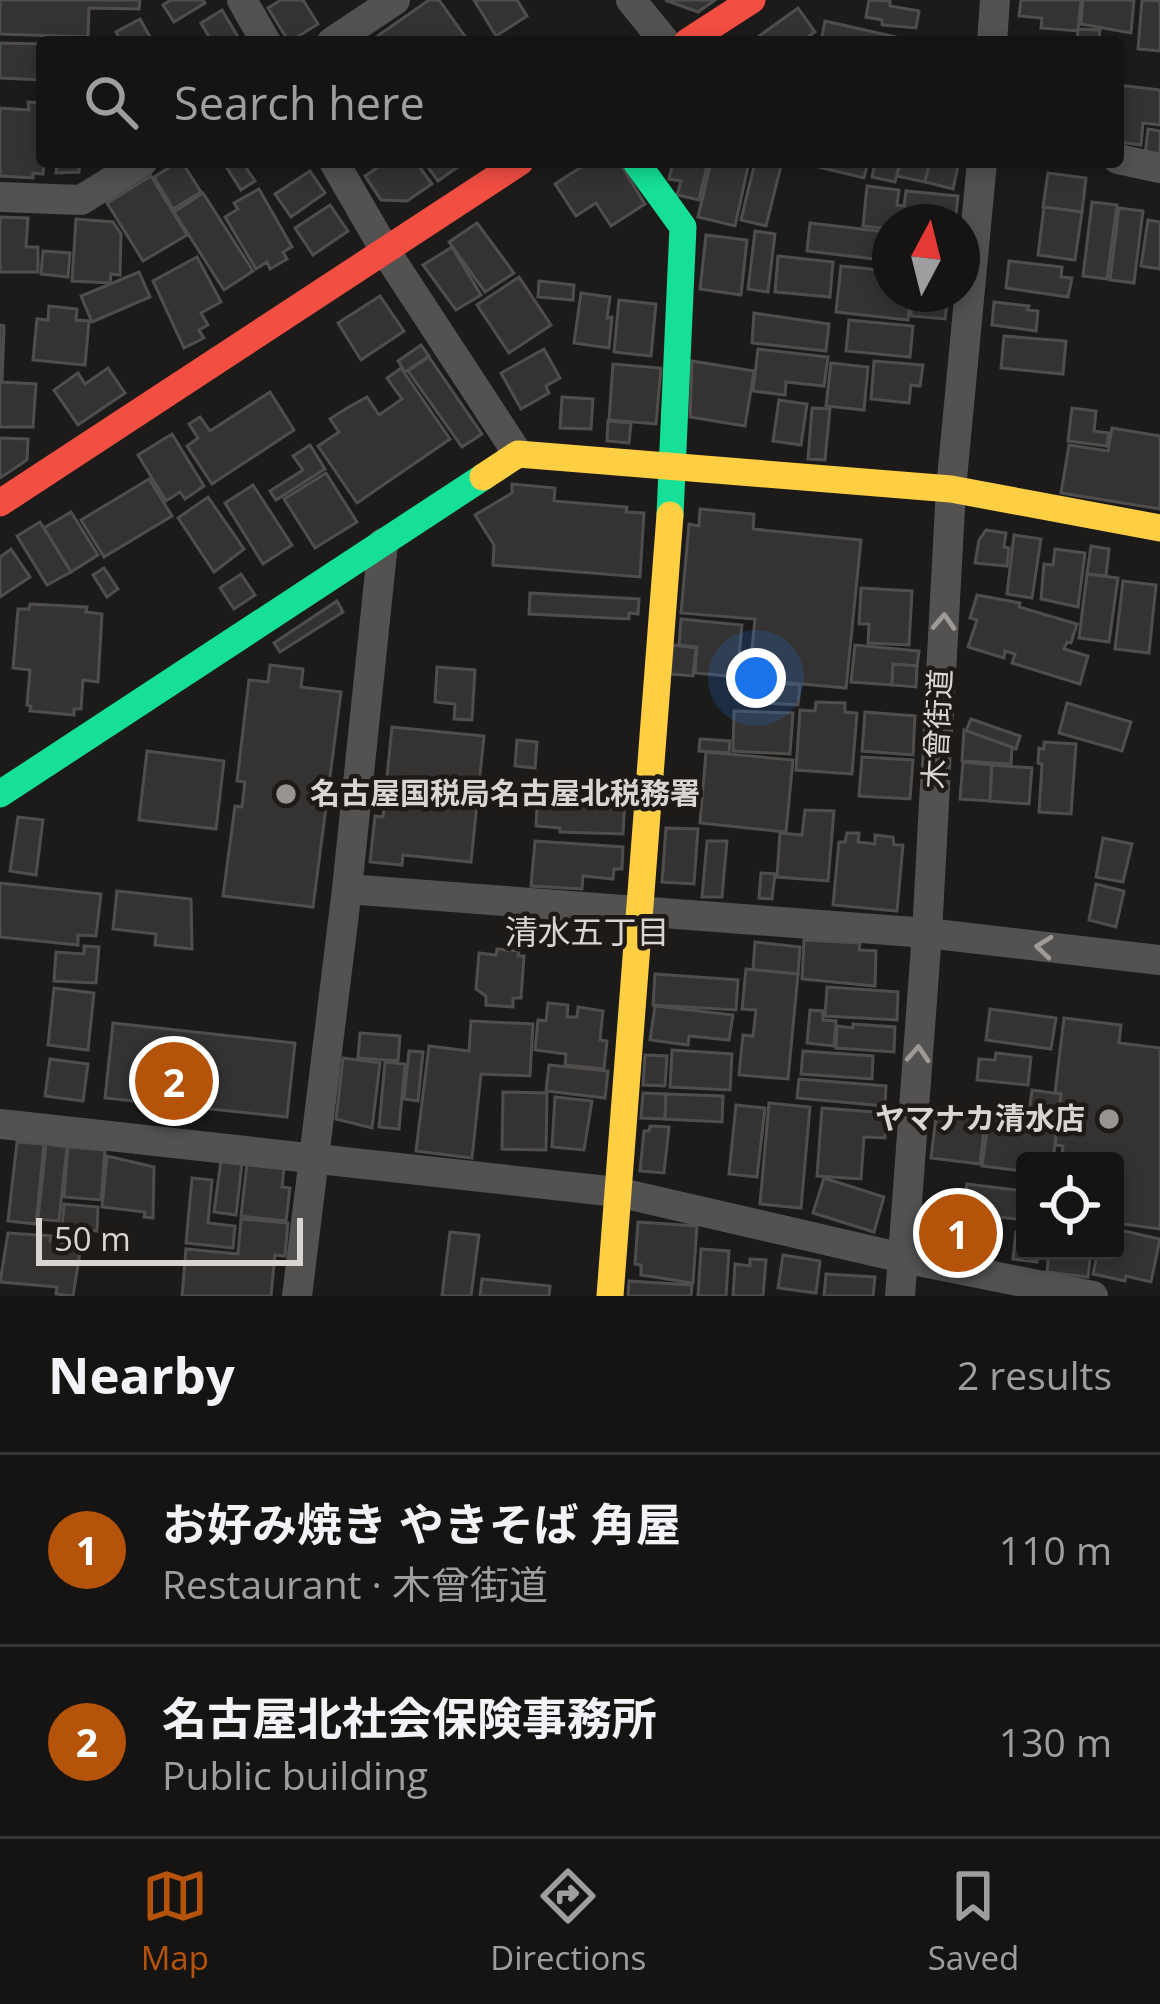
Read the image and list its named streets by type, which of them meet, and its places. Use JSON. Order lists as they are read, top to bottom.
{
  "streets": {
    "street": ["木曾街道"]
  },
  "one_way": ["木曾街道"],
  "districts": ["清水五丁目"],
  "places": ["名古屋国税局名古屋北税務署", "ヤマナカ清水店"],
  "scale_bar": "50 m",
  "north": "top",
  "page": {
    "search": "Search here",
    "pins": ["2", "1"],
    "scale": "50 m",
    "heading": ["Nearby", "2 results"],
    "list": [
      {
        "mark": "1",
        "name": "お好み焼き やきそば 角屋",
        "note": "Restaurant · 木曾街道",
        "value": "110 m"
      },
      {
        "mark": "2",
        "name": "名古屋北社会保険事務所",
        "note": "Public building",
        "value": "130 m"
      }
    ],
    "nav": ["Map", "Directions", "Saved"]
  }
}
